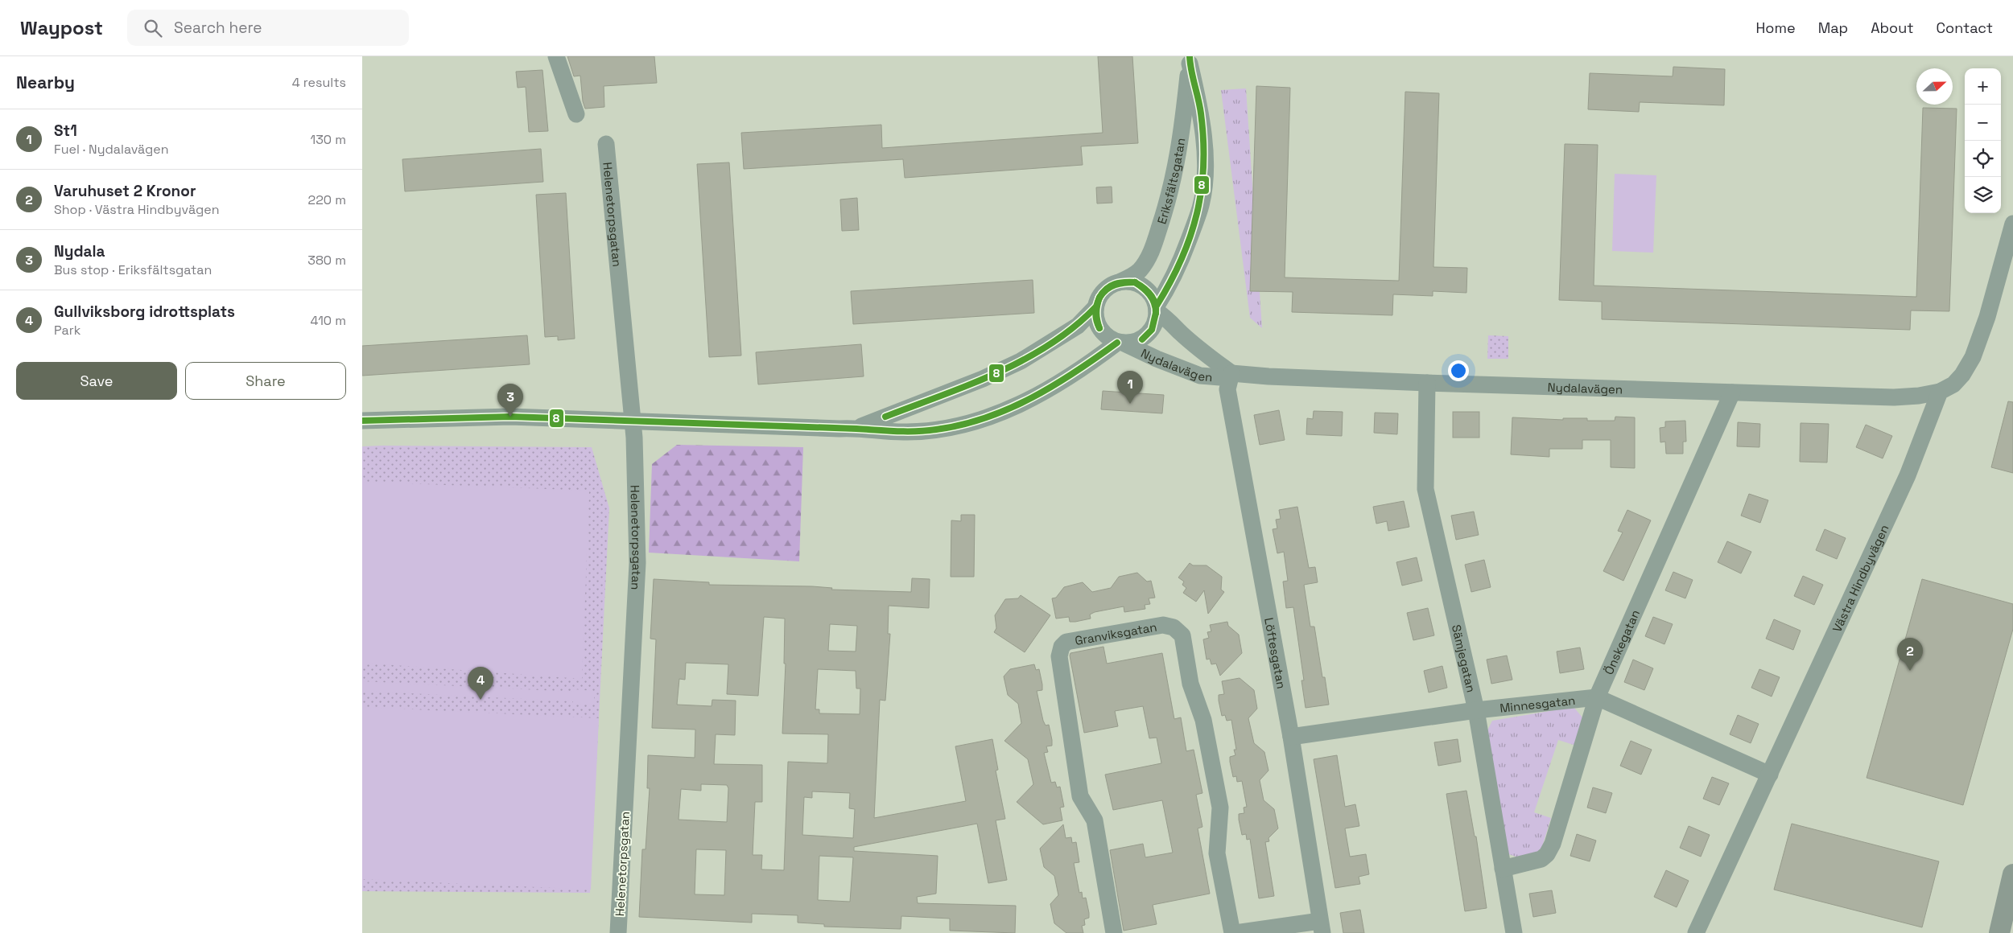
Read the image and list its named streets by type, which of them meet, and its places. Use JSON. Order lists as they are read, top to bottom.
{
  "streets": {
    "street": [
      "Eriksfältsgatan",
      "Helenetorpsgatan",
      "Nydalavägen",
      "Västra Hindbyvägen",
      "Granviksgatan",
      "Önskegatan",
      "Löftesgatan",
      "Sämjegatan",
      "Minnesgatan"
    ]
  },
  "crossings": [
    ["Eriksfältsgatan", "Nydalavägen"],
    ["Nydalavägen", "Västra Hindbyvägen"],
    ["Nydalavägen", "Önskegatan"],
    ["Nydalavägen", "Löftesgatan"],
    ["Nydalavägen", "Sämjegatan"],
    ["Önskegatan", "Sämjegatan"],
    ["Önskegatan", "Minnesgatan"],
    ["Löftesgatan", "Minnesgatan"],
    ["Sämjegatan", "Minnesgatan"]
  ],
  "lines": ["transit line 8"],
  "north": "right",
  "page": {
    "header": "Waypost",
    "search": "Search here",
    "nav": [
      "Home",
      "Map",
      "About",
      "Contact"
    ],
    "heading": ["Nearby", "4 results"],
    "map_buttons": ["+", "−"],
    "list": [
      {
        "mark": "1",
        "name": "St1",
        "note": "Fuel · Nydalavägen",
        "value": "130 m"
      },
      {
        "mark": "2",
        "name": "Varuhuset 2 Kronor",
        "note": "Shop · Västra Hindbyvägen",
        "value": "220 m"
      },
      {
        "mark": "3",
        "name": "Nydala",
        "note": "Bus stop · Eriksfältsgatan",
        "value": "380 m"
      },
      {
        "mark": "4",
        "name": "Gullviksborg idrottsplats",
        "note": "Park",
        "value": "410 m"
      }
    ],
    "buttons": ["Save", "Share"],
    "pins": [
      "1",
      "3",
      "2",
      "4"
    ]
  }
}
